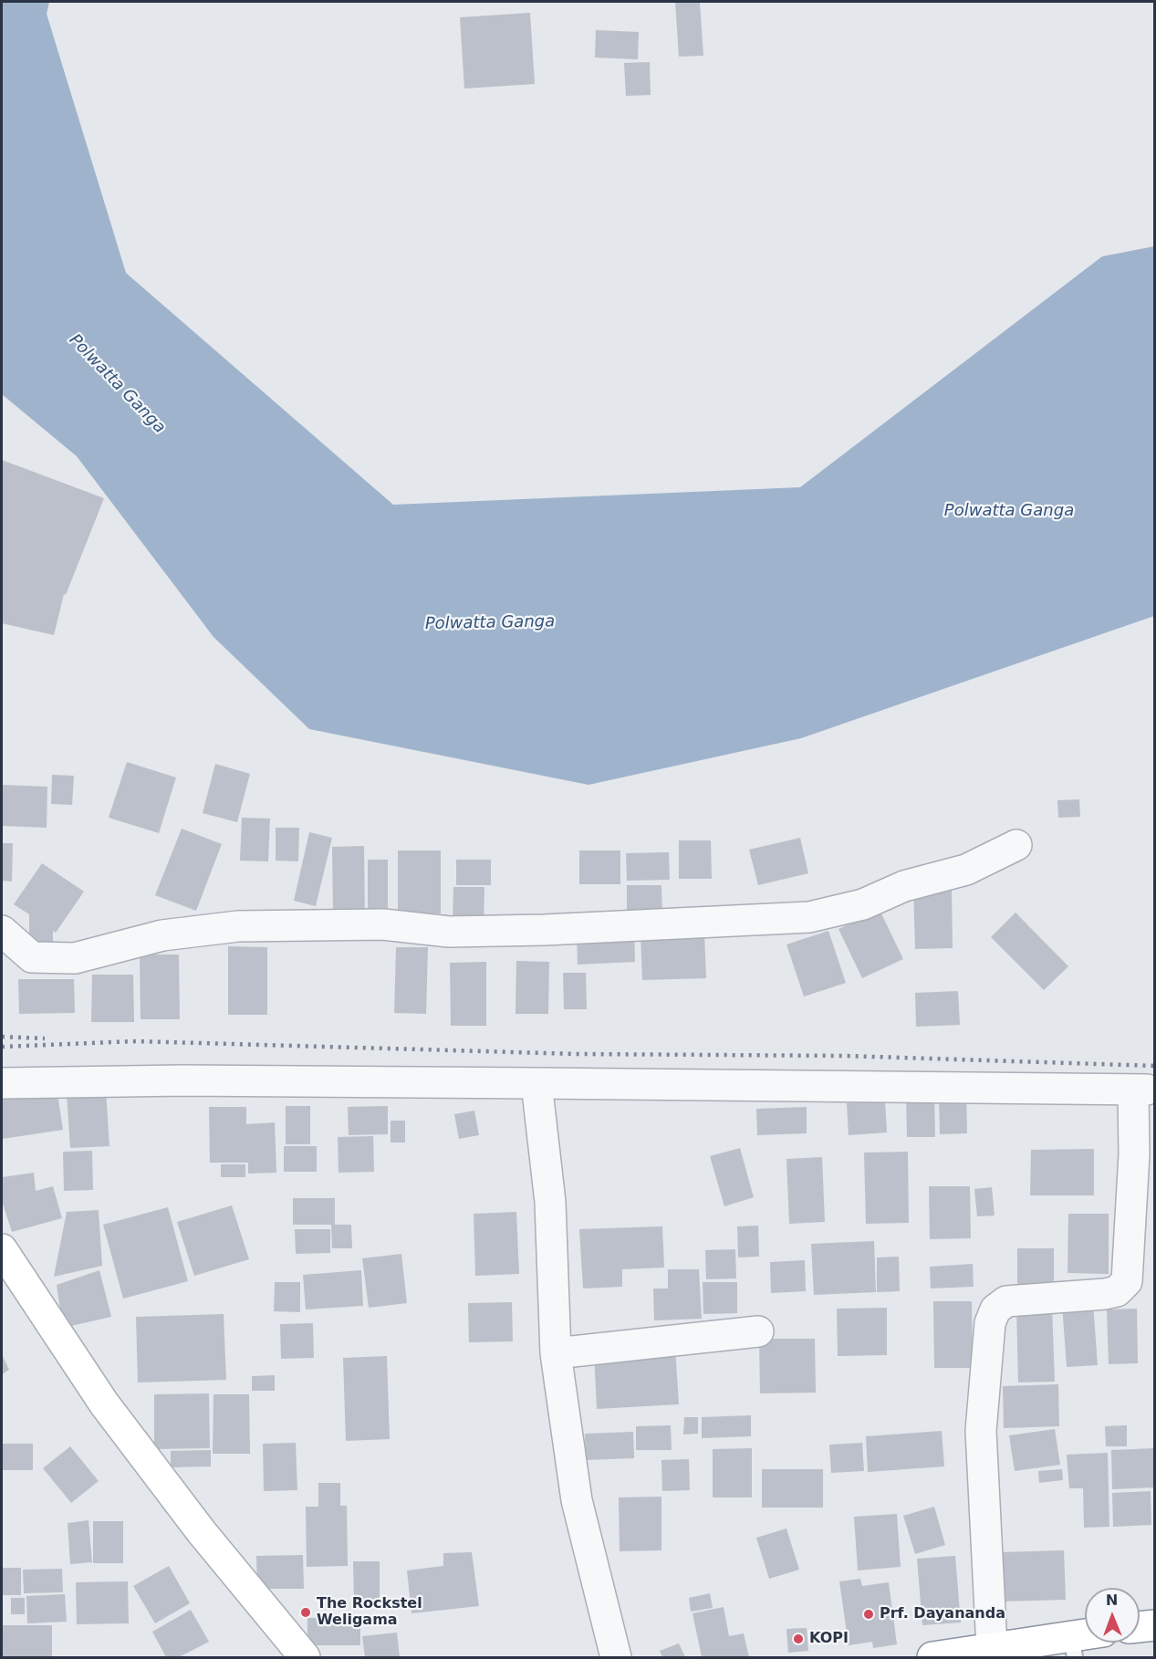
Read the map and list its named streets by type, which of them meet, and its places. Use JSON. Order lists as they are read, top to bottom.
{
  "water": ["Polwatta Ganga"],
  "places": ["The Rockstel Weligama", "Prf. Dayananda", "KOPI"],
  "north": "top"
}
